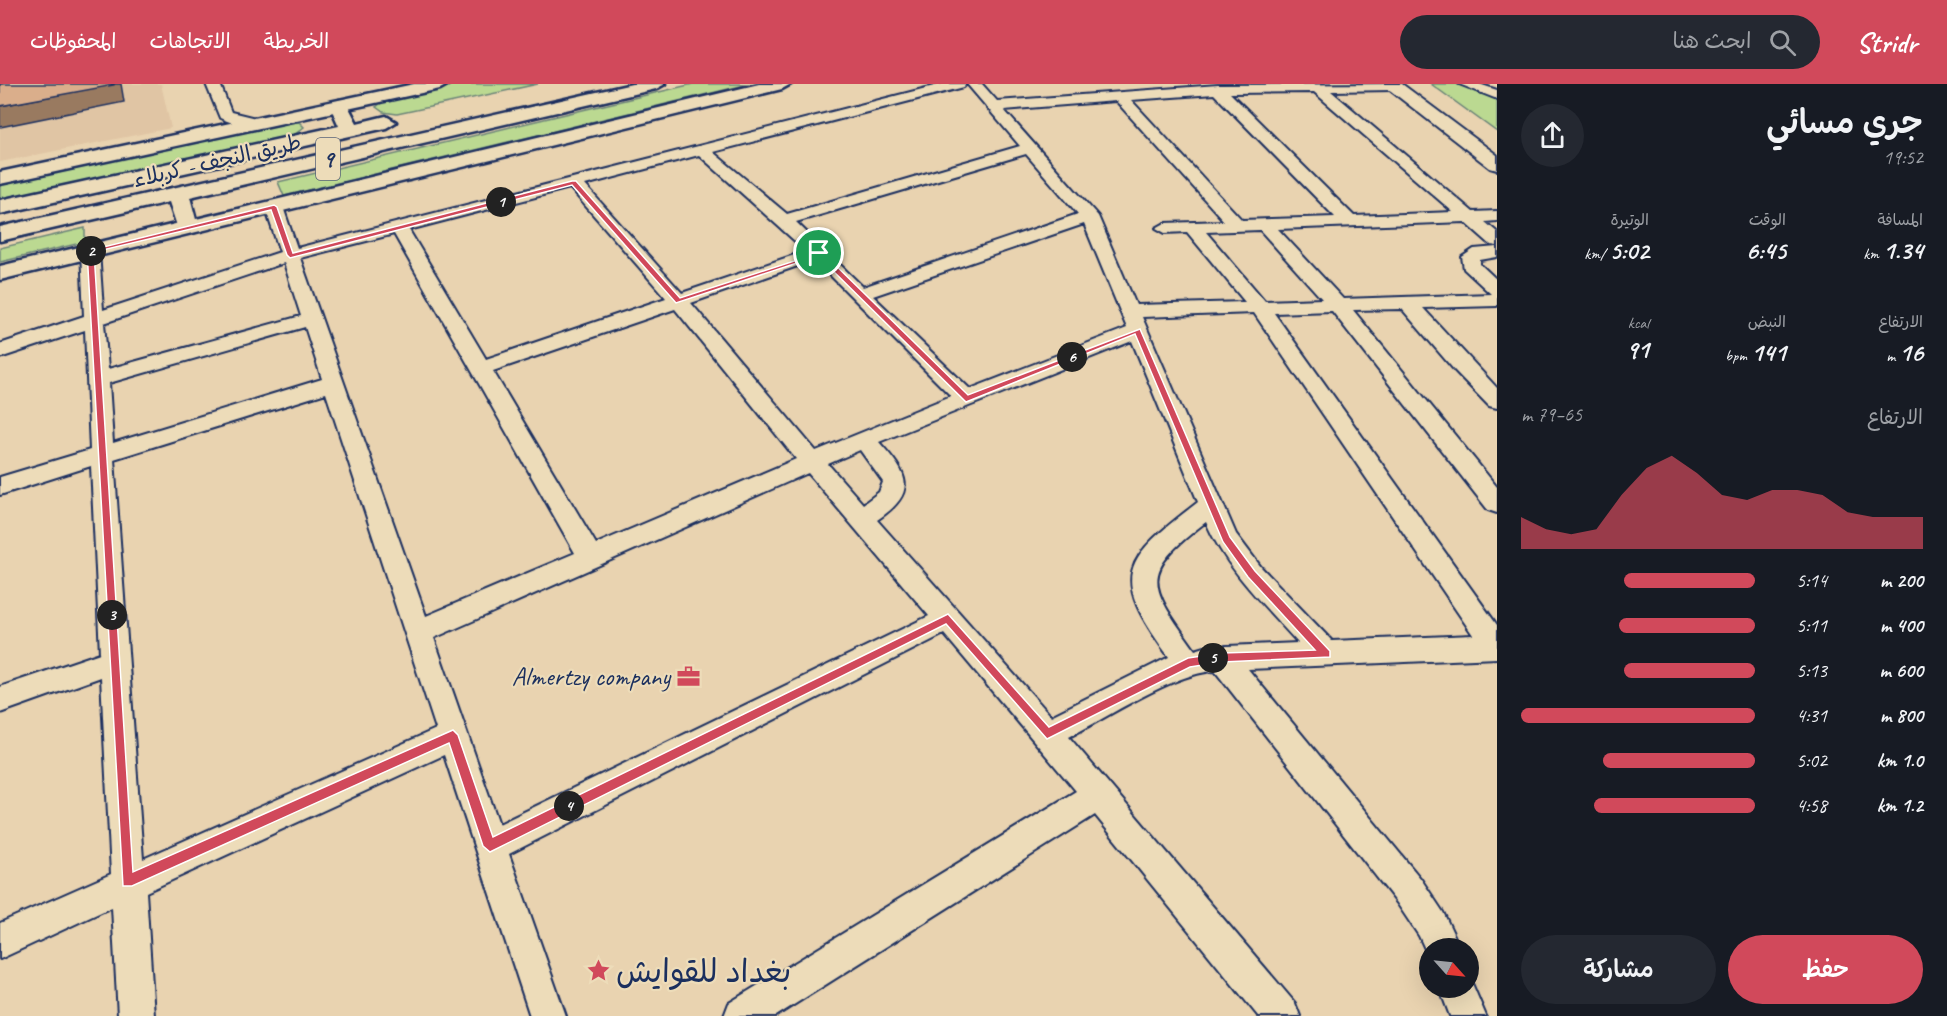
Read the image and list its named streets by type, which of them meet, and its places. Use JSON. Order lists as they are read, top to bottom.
{
  "streets": {
    "main road": ["9", "طريق النجف - كربلاء"]
  },
  "places": {
    "office": ["Almertzy company"],
    "place": ["بغداد للقوايش"]
  },
  "north": "bottom right",
  "page": {
    "header": "Stridr",
    "search": "ابحث هنا",
    "nav": ["الخريطة", "الاتجاهات", "المحفوظات"],
    "heading": ["جري مسائي", "19:52"],
    "stats": [
      ["المسافة", "1.34 km"],
      ["الوقت", "6:45"],
      ["الوتيرة", "5:02 /km"],
      ["الارتفاع", "16 m"],
      ["النبض", "141 bpm"],
      ["kcal", "91"]
    ],
    "pins": [
      "1",
      "2",
      "6",
      "3",
      "5",
      "4"
    ],
    "chart": ["الارتفاع", "65–79 m"],
    "list": [
      {
        "name": "200 m",
        "note": "5:14"
      },
      {
        "name": "400 m",
        "note": "5:11"
      },
      {
        "name": "600 m",
        "note": "5:13"
      },
      {
        "name": "800 m",
        "note": "4:31"
      },
      {
        "name": "1.0 km",
        "note": "5:02"
      },
      {
        "name": "1.2 km",
        "note": "4:58"
      }
    ],
    "buttons": ["حفظ", "مشاركة"]
  }
}
